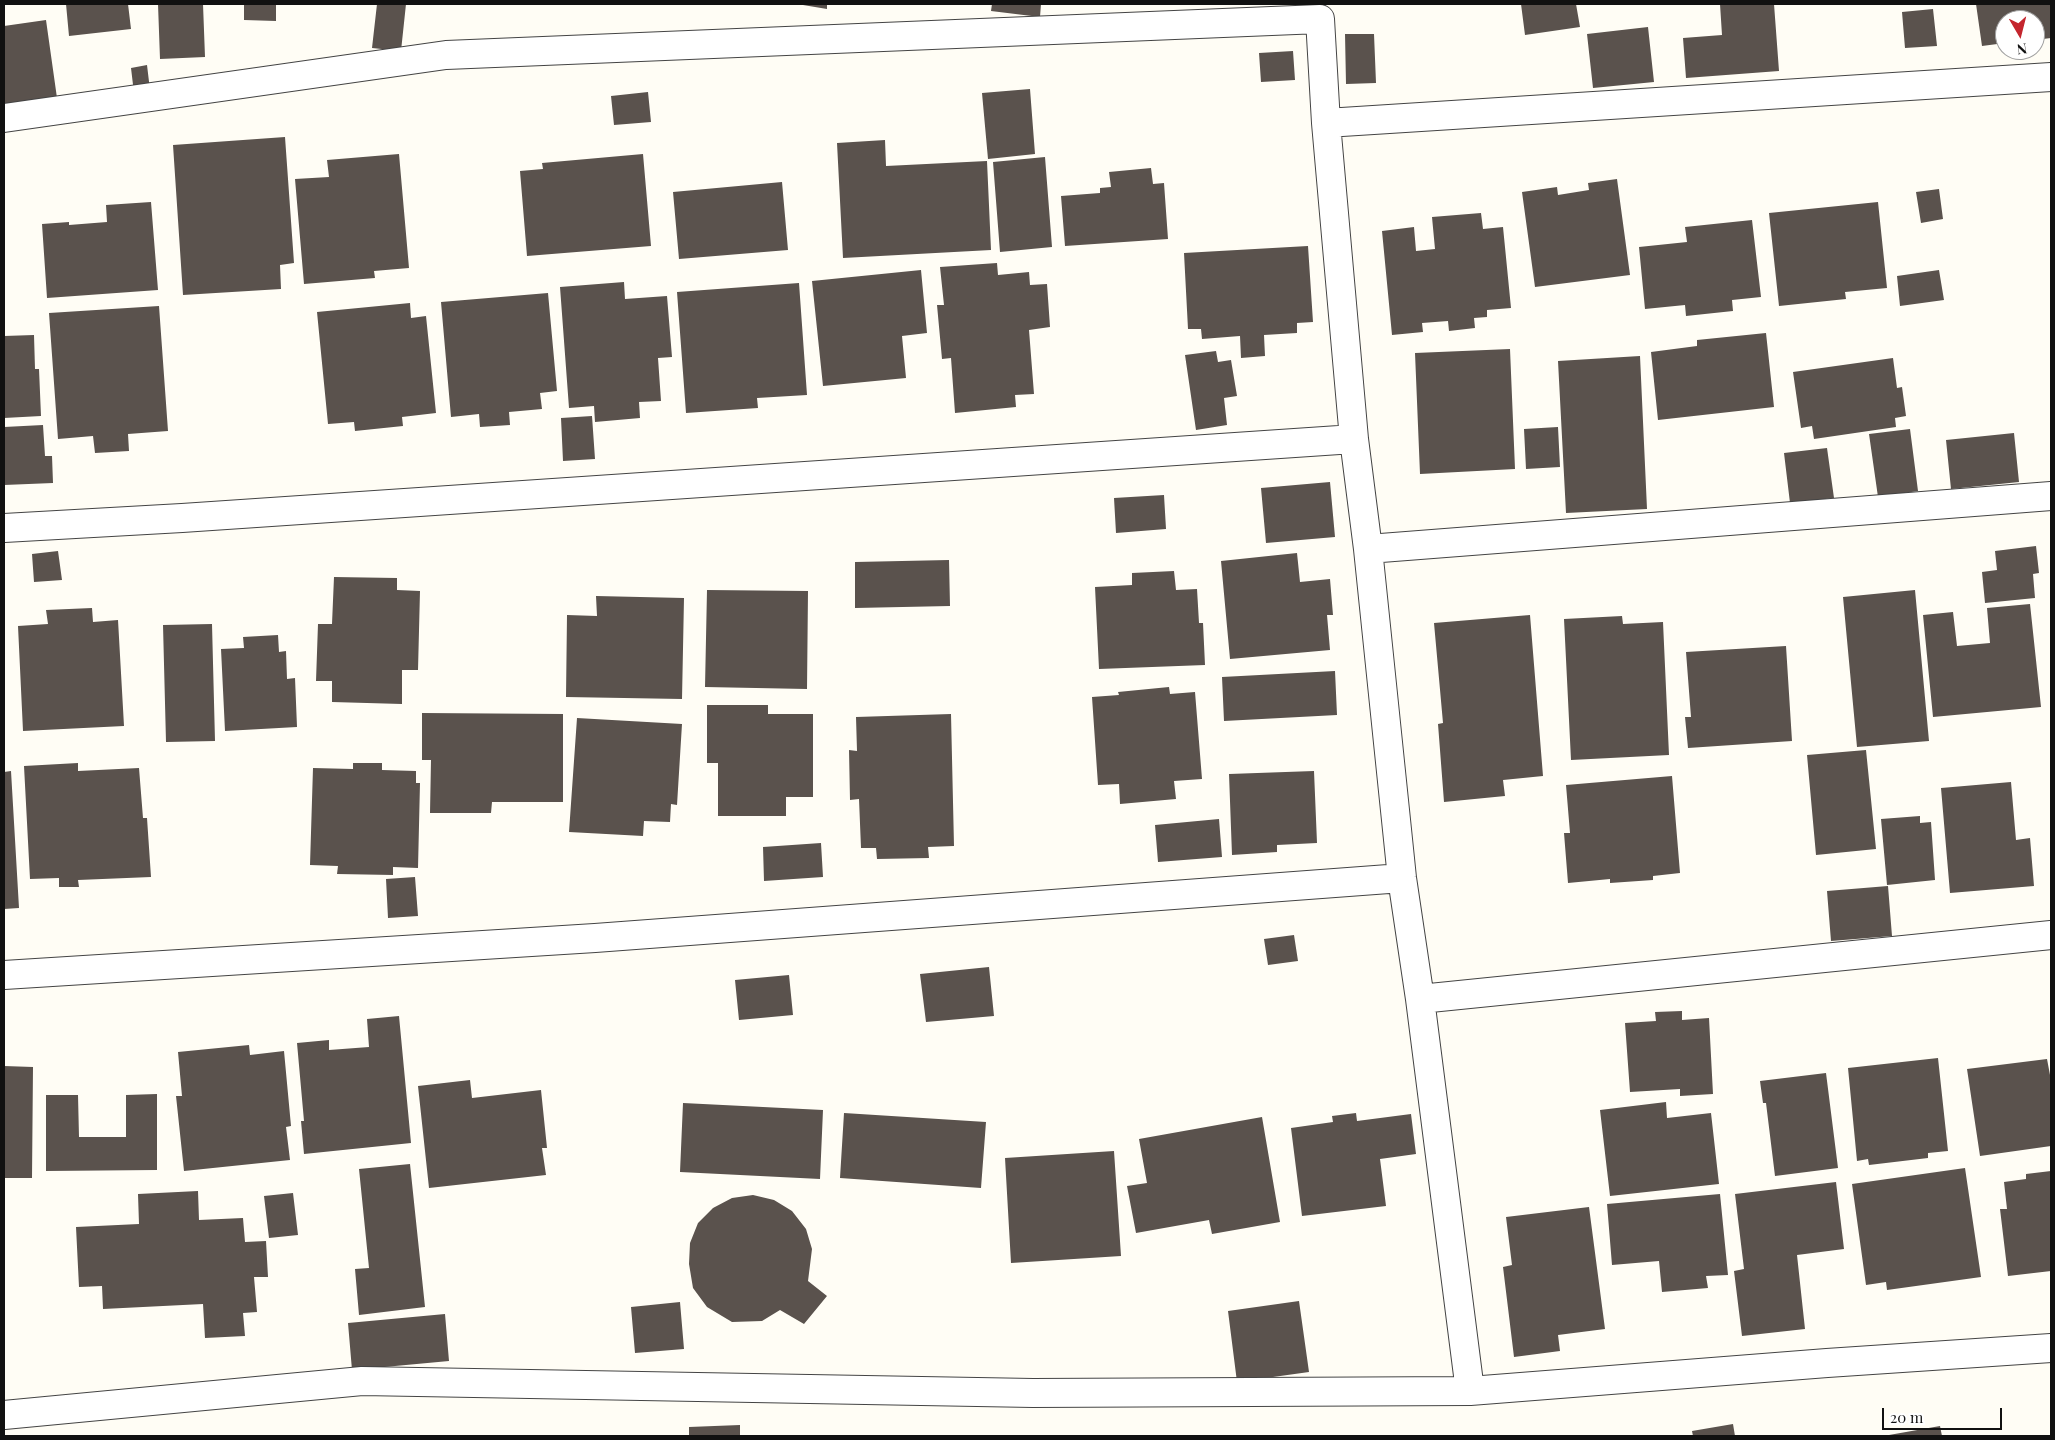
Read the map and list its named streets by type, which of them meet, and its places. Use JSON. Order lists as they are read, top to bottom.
{
  "scale_bar": "20 m",
  "north": "bottom"
}
